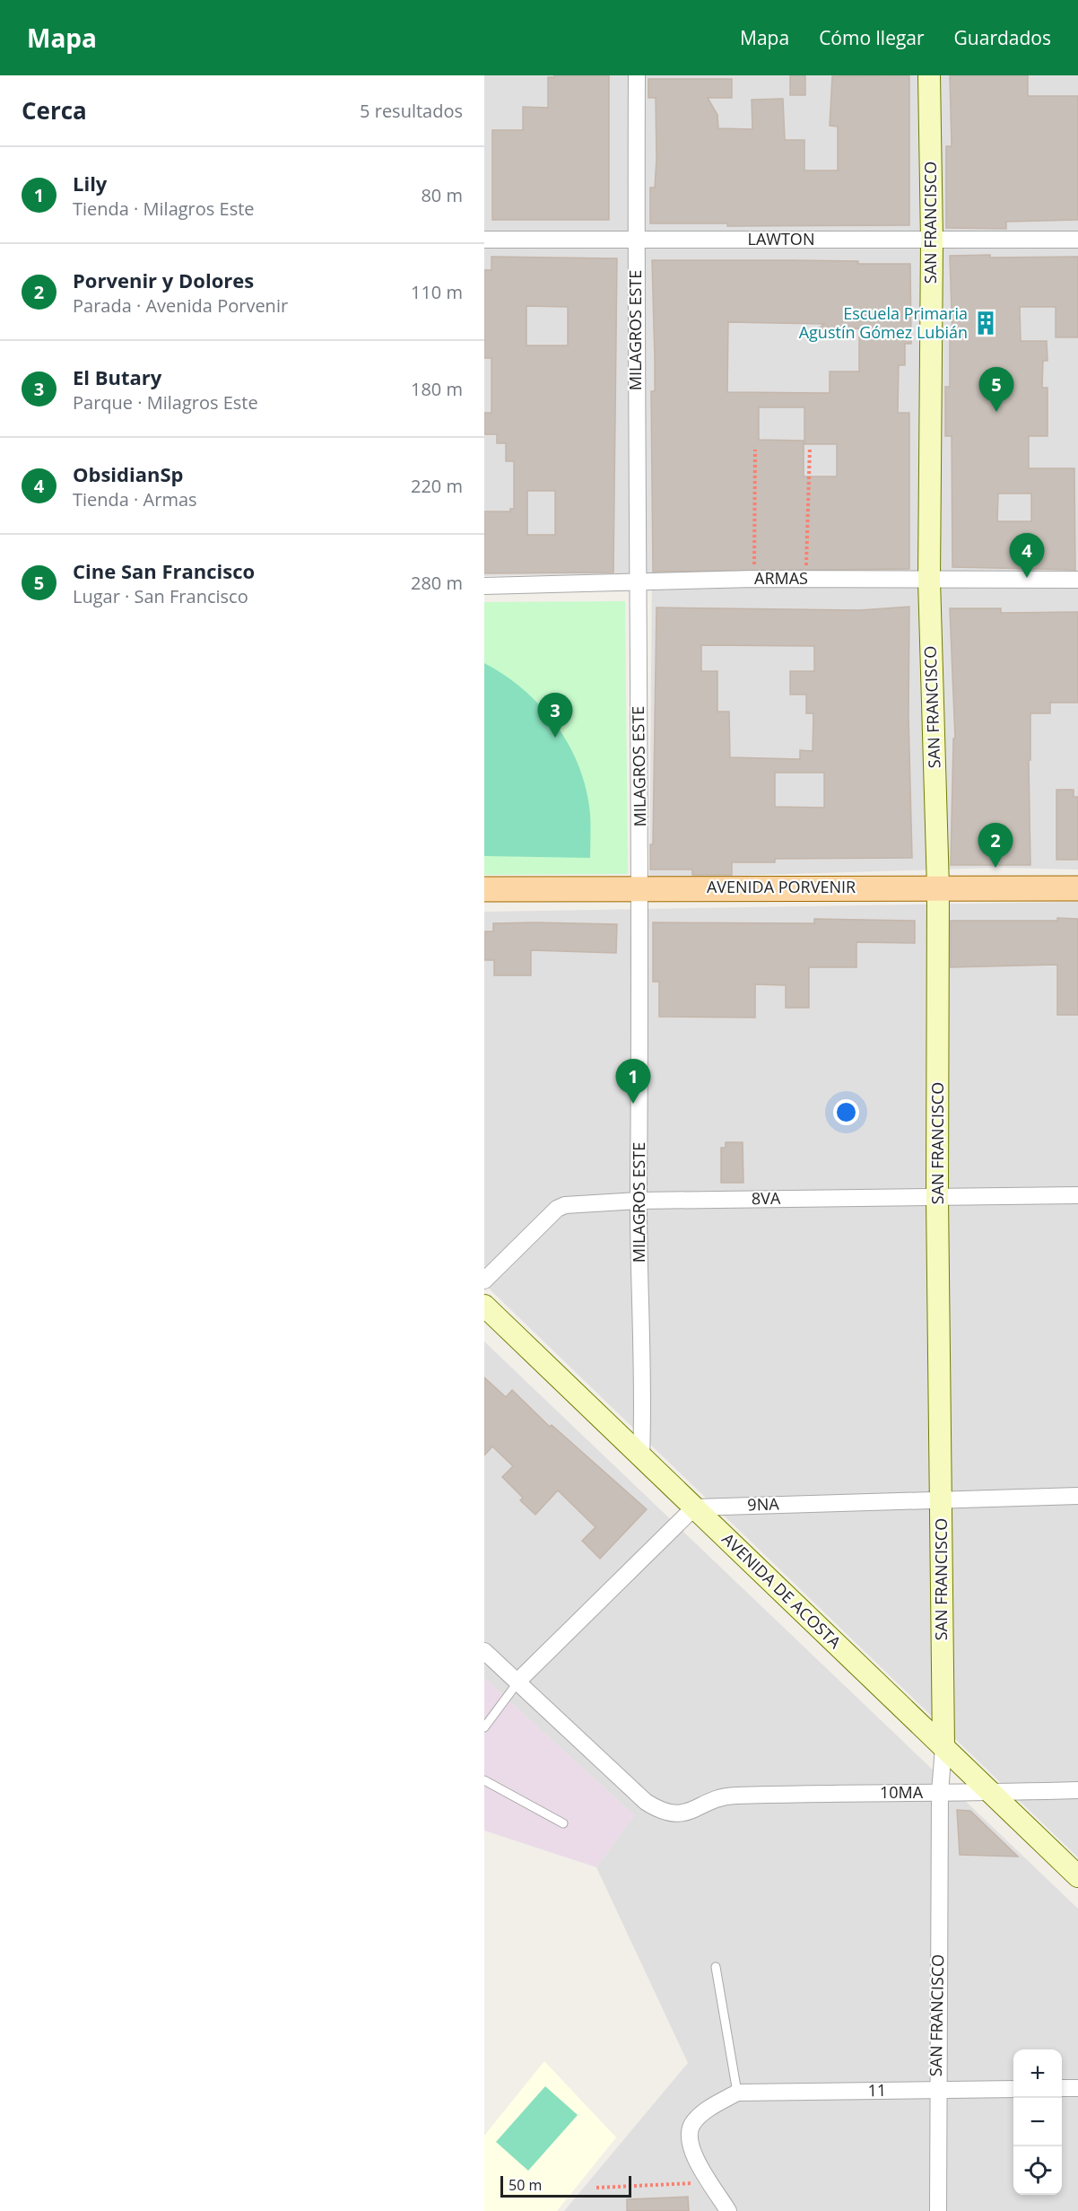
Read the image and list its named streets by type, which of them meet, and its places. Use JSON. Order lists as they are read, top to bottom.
{
  "streets": {
    "main road": ["AVENIDA PORVENIR"],
    "street": [
      "SAN FRANCISCO",
      "LAWTON",
      "MILAGROS ESTE",
      "ARMAS",
      "8VA",
      "9NA",
      "AVENIDA DE ACOSTA",
      "10MA",
      "11"
    ]
  },
  "crossings": [
    ["SAN FRANCISCO", "LAWTON"],
    ["SAN FRANCISCO", "ARMAS"],
    ["SAN FRANCISCO", "AVENIDA PORVENIR"],
    ["SAN FRANCISCO", "8VA"],
    ["SAN FRANCISCO", "9NA"],
    ["SAN FRANCISCO", "AVENIDA DE ACOSTA"],
    ["SAN FRANCISCO", "10MA"],
    ["SAN FRANCISCO", "11"],
    ["LAWTON", "MILAGROS ESTE"],
    ["MILAGROS ESTE", "ARMAS"],
    ["MILAGROS ESTE", "AVENIDA PORVENIR"],
    ["MILAGROS ESTE", "8VA"],
    ["MILAGROS ESTE", "AVENIDA DE ACOSTA"],
    ["9NA", "AVENIDA DE ACOSTA"],
    ["AVENIDA DE ACOSTA", "10MA"]
  ],
  "places": {
    "building": ["Escuela Primaria Agustín Gómez Lubián"]
  },
  "scale_bar": "50 m",
  "page": {
    "header": "Mapa",
    "nav": ["Mapa", "Cómo llegar", "Guardados"],
    "heading": ["Cerca", "5 resultados"],
    "list": [
      {
        "mark": "1",
        "name": "Lily",
        "note": "Tienda · Milagros Este",
        "value": "80 m"
      },
      {
        "mark": "2",
        "name": "Porvenir y Dolores",
        "note": "Parada · Avenida Porvenir",
        "value": "110 m"
      },
      {
        "mark": "3",
        "name": "El Butary",
        "note": "Parque · Milagros Este",
        "value": "180 m"
      },
      {
        "mark": "4",
        "name": "ObsidianSp",
        "note": "Tienda · Armas",
        "value": "220 m"
      },
      {
        "mark": "5",
        "name": "Cine San Francisco",
        "note": "Lugar · San Francisco",
        "value": "280 m"
      }
    ],
    "pins": [
      "5",
      "4",
      "3",
      "2",
      "1"
    ],
    "map_buttons": ["+", "−"],
    "scale": "50 m"
  }
}
